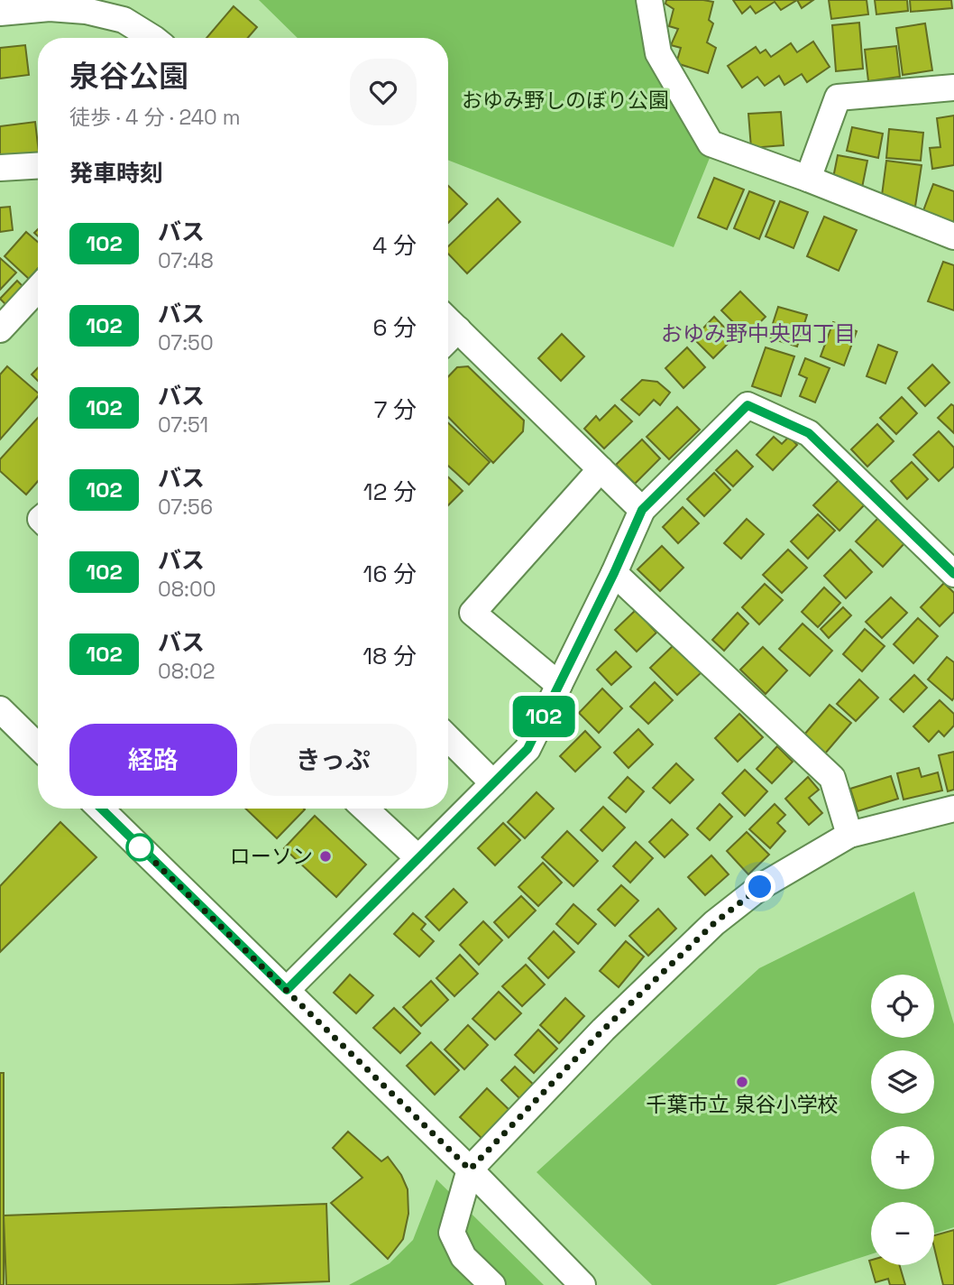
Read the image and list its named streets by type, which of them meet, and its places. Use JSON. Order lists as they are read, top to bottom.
{
  "districts": ["おゆみ野中央四丁目"],
  "parks": ["おゆみ野しのぼり公園"],
  "places": ["ローソン", "千葉市立 泉谷小学校"],
  "lines": ["bus line 102"],
  "page": {
    "on_map": "102",
    "heading": [
      ["泉谷公園", "徒歩 · 4 分 · 240 m"],
      "発車時刻"
    ],
    "list": [
      {
        "mark": "102",
        "name": "バス",
        "note": "07:48",
        "value": "4 分"
      },
      {
        "mark": "102",
        "name": "バス",
        "note": "07:50",
        "value": "6 分"
      },
      {
        "mark": "102",
        "name": "バス",
        "note": "07:51",
        "value": "7 分"
      },
      {
        "mark": "102",
        "name": "バス",
        "note": "07:56",
        "value": "12 分"
      },
      {
        "mark": "102",
        "name": "バス",
        "note": "08:00",
        "value": "16 分"
      },
      {
        "mark": "102",
        "name": "バス",
        "note": "08:02",
        "value": "18 分"
      }
    ],
    "buttons": ["経路", "きっぷ"],
    "map_buttons": ["+", "−"]
  }
}
